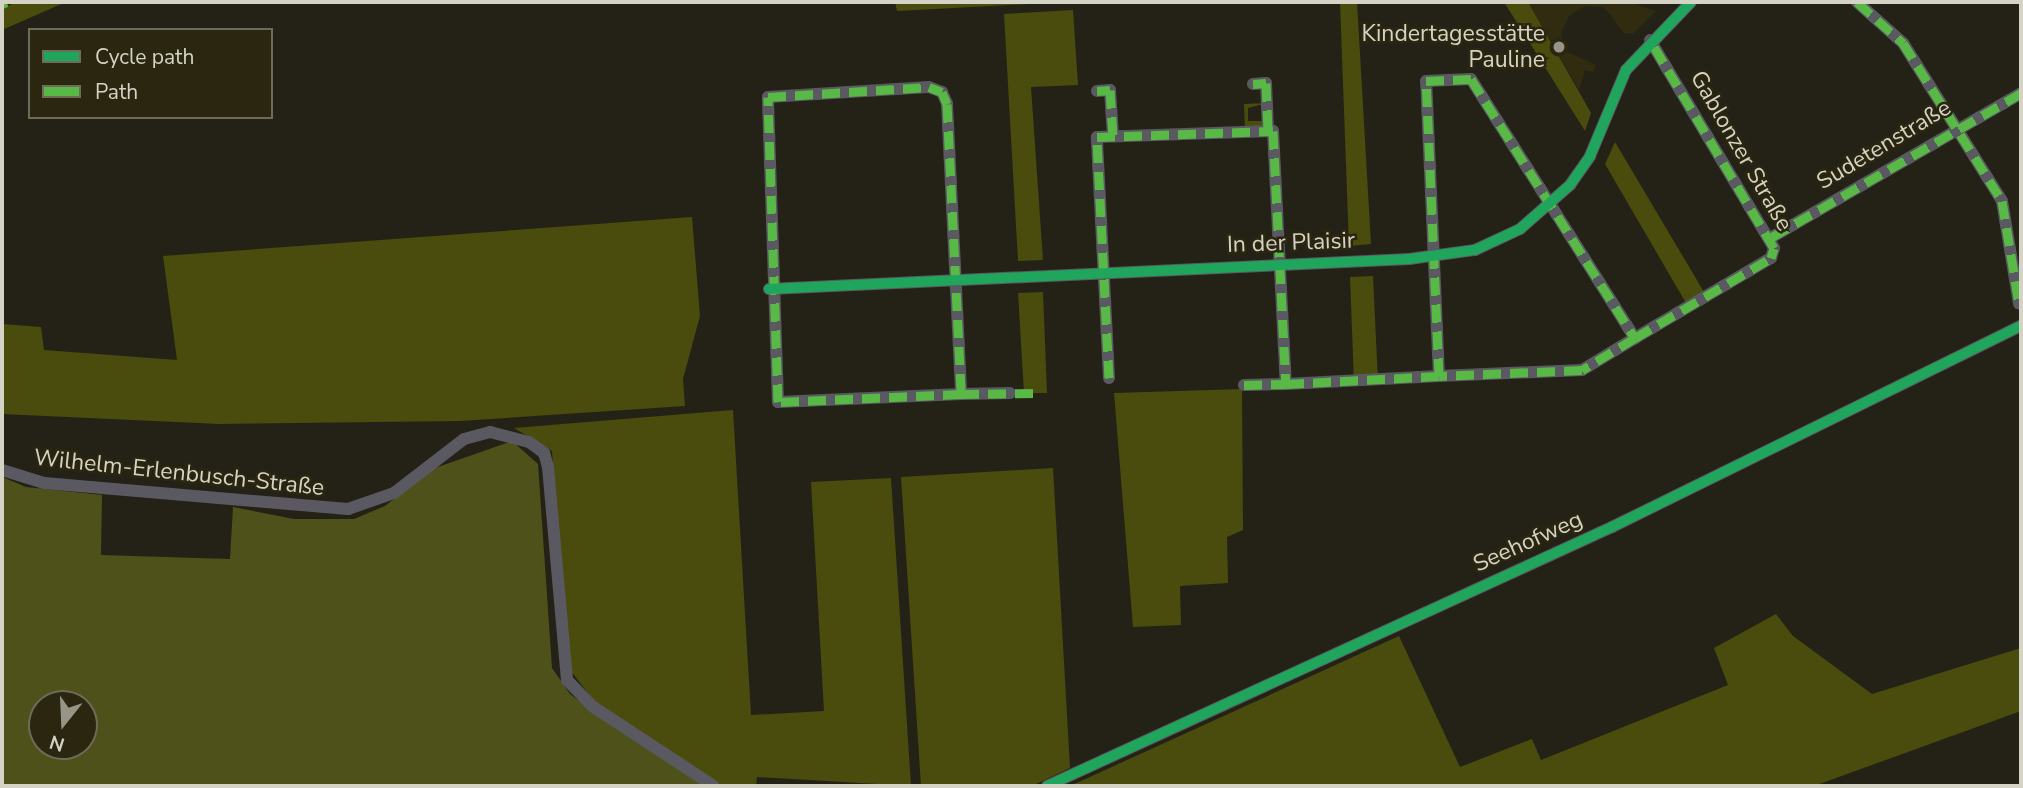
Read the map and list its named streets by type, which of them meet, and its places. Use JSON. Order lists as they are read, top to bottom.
{
  "streets": {
    "street": [
      "Sudetenstraße",
      "Gablonzer Straße",
      "In der Plaisir",
      "Wilhelm-Erlenbusch-Straße",
      "Seehofweg"
    ]
  },
  "crossings": [
    ["Sudetenstraße", "Gablonzer Straße"],
    ["Gablonzer Straße", "In der Plaisir"]
  ],
  "places": ["Kindertagesstätte Pauline"],
  "legend": ["Cycle path", "Path"],
  "north": "bottom"
}
